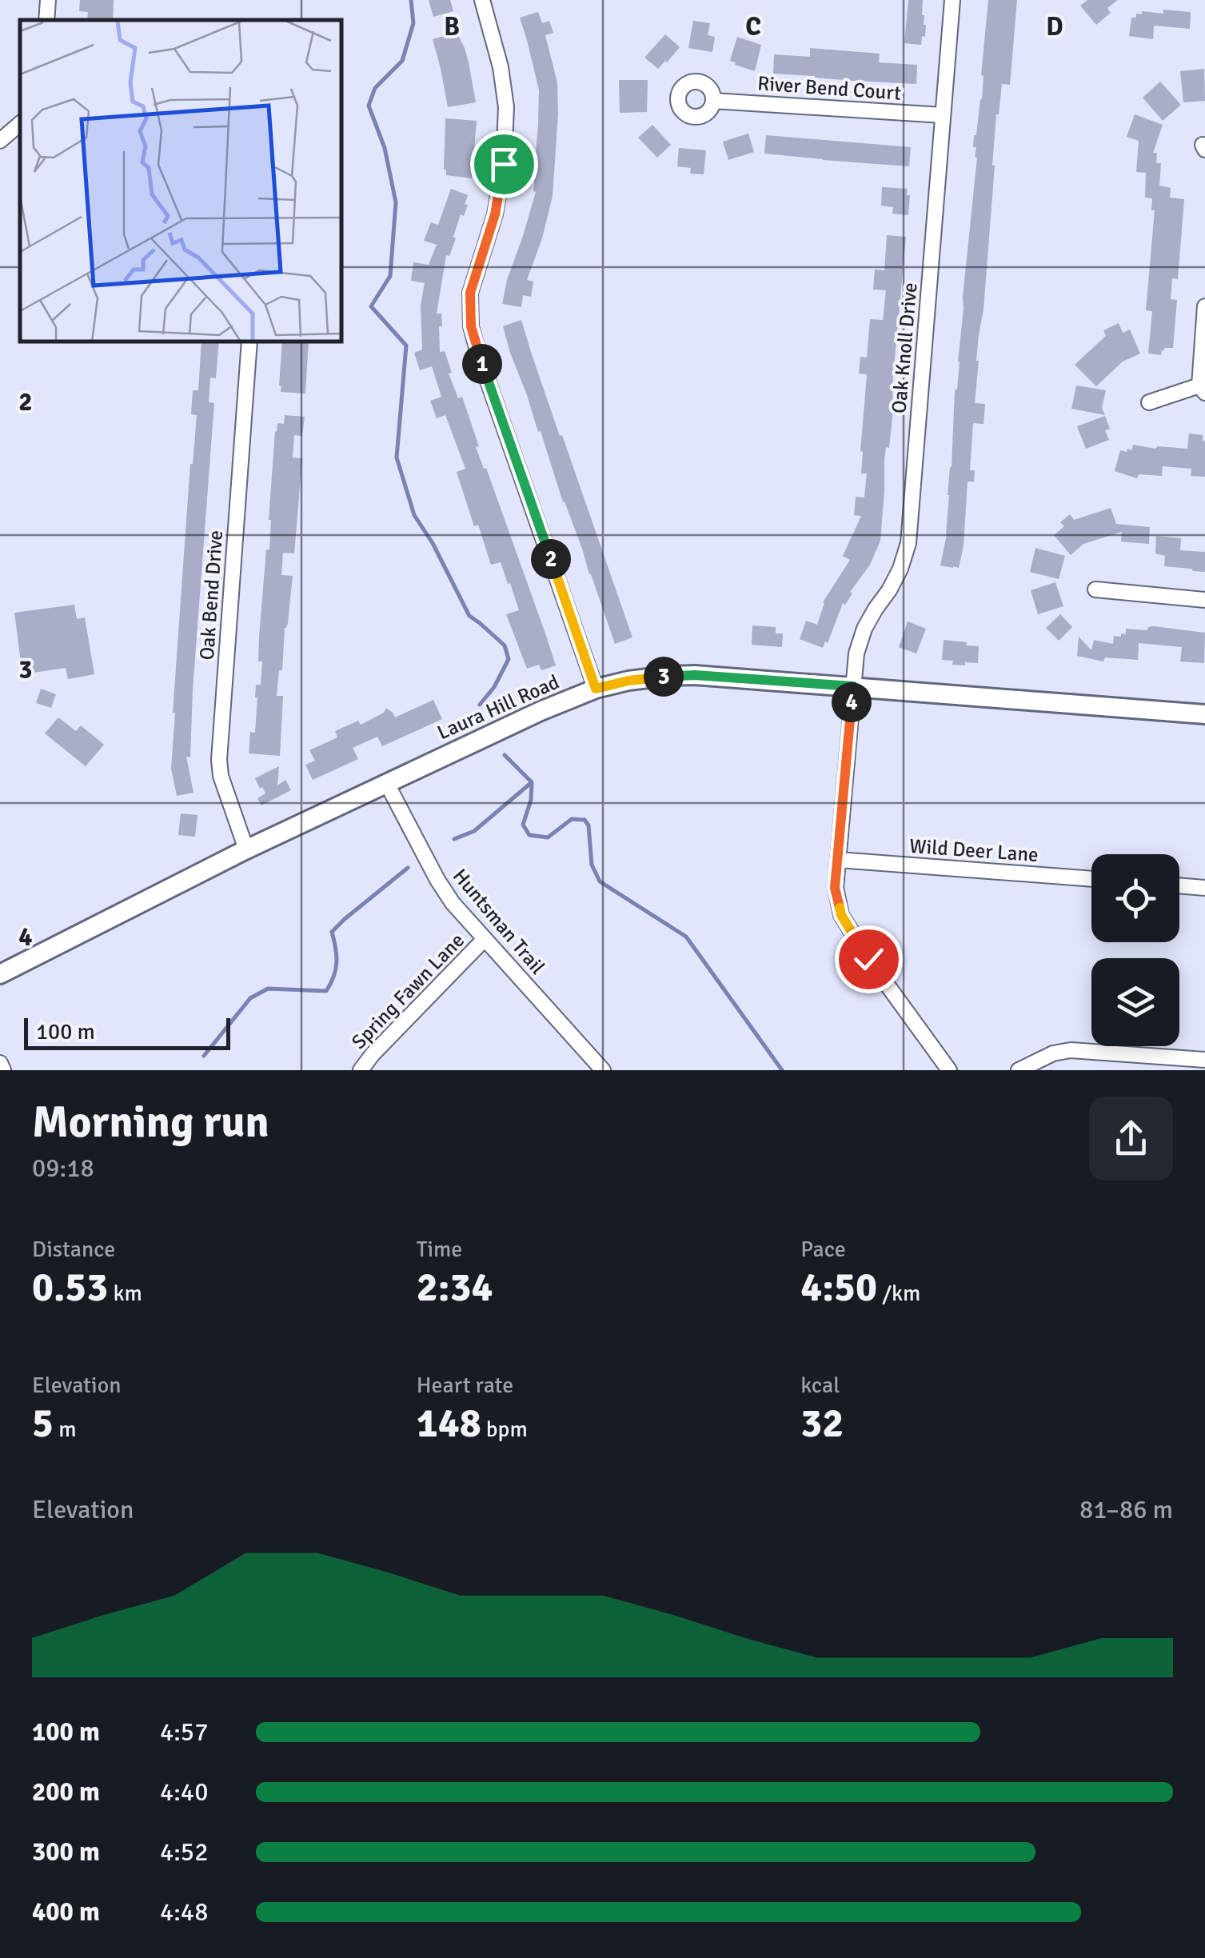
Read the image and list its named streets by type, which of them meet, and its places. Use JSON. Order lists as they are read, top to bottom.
{
  "streets": {
    "main road": ["Laura Hill Road"],
    "street": [
      "River Bend Court",
      "Oak Knoll Drive",
      "Oak Bend Drive",
      "Wild Deer Lane",
      "Huntsman Trail",
      "Spring Fawn Lane"
    ]
  },
  "crossings": [
    ["River Bend Court", "Oak Knoll Drive"],
    ["Oak Knoll Drive", "Laura Hill Road"],
    ["Oak Knoll Drive", "Wild Deer Lane"],
    ["Oak Bend Drive", "Laura Hill Road"],
    ["Laura Hill Road", "Huntsman Trail"],
    ["Huntsman Trail", "Spring Fawn Lane"]
  ],
  "scale_bar": "100 m",
  "page": {
    "pins": [
      "1",
      "2",
      "3",
      "4"
    ],
    "scale": "100 m",
    "heading": ["Morning run", "09:18"],
    "stats": [
      ["Distance", "0.53 km"],
      ["Time", "2:34"],
      ["Pace", "4:50 /km"],
      ["Elevation", "5 m"],
      ["Heart rate", "148 bpm"],
      ["kcal", "32"]
    ],
    "chart": ["Elevation", "81–86 m"],
    "list": [
      {
        "name": "100 m",
        "note": "4:57"
      },
      {
        "name": "200 m",
        "note": "4:40"
      },
      {
        "name": "300 m",
        "note": "4:52"
      },
      {
        "name": "400 m",
        "note": "4:48"
      }
    ]
  },
  "grid": {
    "columns": ["B", "C", "D"],
    "rows": ["2", "3", "4"]
  }
}
